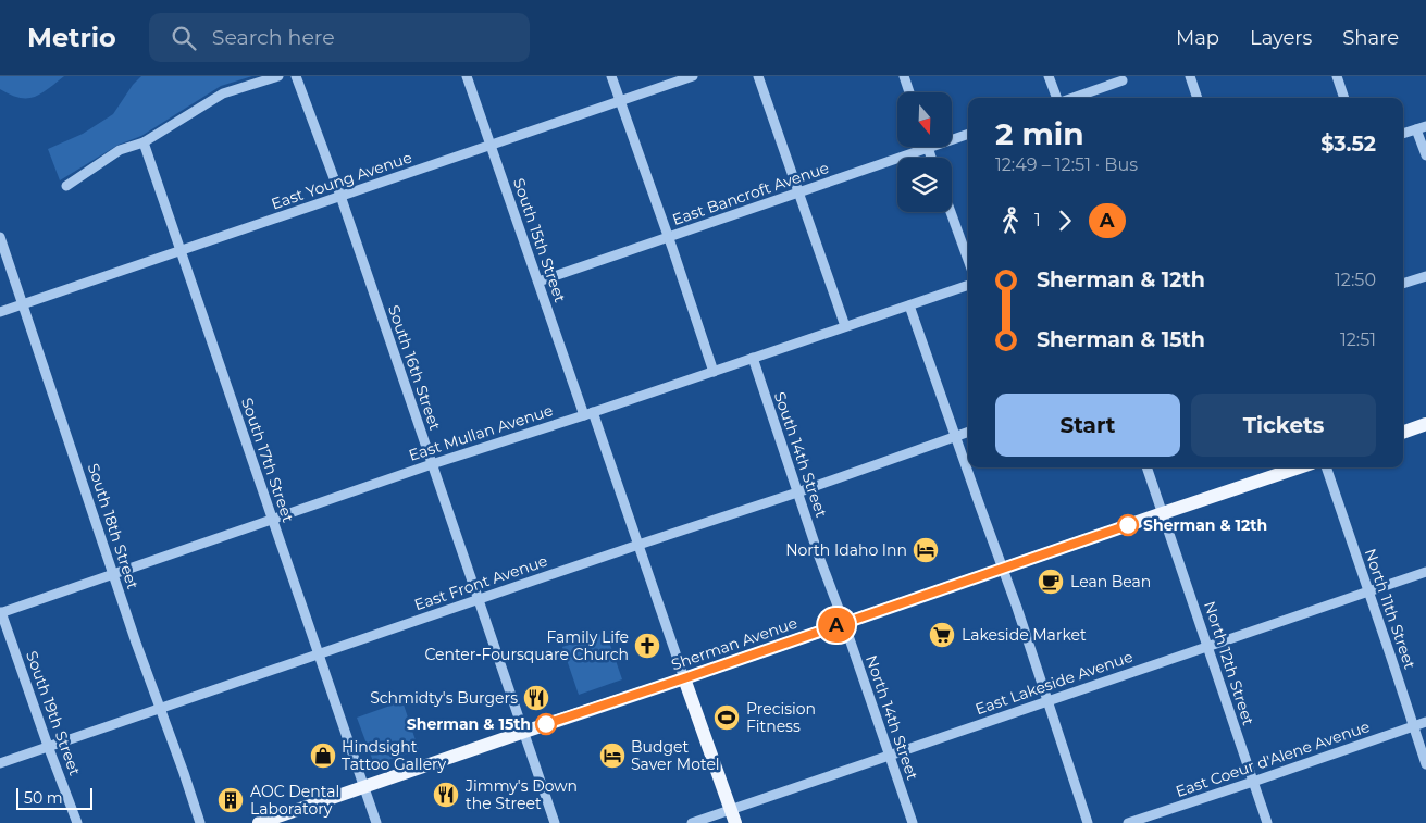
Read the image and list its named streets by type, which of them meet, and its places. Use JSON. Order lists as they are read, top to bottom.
{
  "streets": {
    "main road": ["Sherman Avenue"],
    "street": [
      "East Young Avenue",
      "East Bancroft Avenue",
      "South 15th Street",
      "South 16th Street",
      "East Mullan Avenue",
      "South 14th Street",
      "South 17th Street",
      "South 18th Street",
      "East Front Avenue",
      "North 11th Street",
      "North 12th Street",
      "East Lakeside Avenue",
      "South 19th Street",
      "North 14th Street",
      "East Coeur d'Alene Avenue"
    ]
  },
  "crossings": [
    ["East Young Avenue", "South 15th Street"],
    ["East Young Avenue", "South 16th Street"],
    ["East Young Avenue", "South 17th Street"],
    ["East Young Avenue", "South 18th Street"],
    ["East Bancroft Avenue", "South 15th Street"],
    ["South 15th Street", "East Mullan Avenue"],
    ["South 15th Street", "East Front Avenue"],
    ["South 15th Street", "Sherman Avenue"],
    ["South 16th Street", "East Mullan Avenue"],
    ["South 16th Street", "East Front Avenue"],
    ["South 16th Street", "Sherman Avenue"],
    ["East Mullan Avenue", "South 14th Street"],
    ["East Mullan Avenue", "South 17th Street"],
    ["East Mullan Avenue", "South 18th Street"],
    ["East Mullan Avenue", "South 19th Street"],
    ["South 14th Street", "East Front Avenue"],
    ["South 14th Street", "Sherman Avenue"],
    ["South 14th Street", "North 14th Street"],
    ["South 17th Street", "East Front Avenue"],
    ["South 17th Street", "Sherman Avenue"],
    ["South 18th Street", "East Front Avenue"],
    ["East Front Avenue", "South 19th Street"],
    ["North 11th Street", "East Lakeside Avenue"],
    ["North 11th Street", "East Coeur d'Alene Avenue"],
    ["Sherman Avenue", "North 12th Street"],
    ["Sherman Avenue", "North 14th Street"],
    ["North 12th Street", "East Lakeside Avenue"],
    ["North 12th Street", "East Coeur d'Alene Avenue"],
    ["East Lakeside Avenue", "North 14th Street"]
  ],
  "places": {
    "other": ["Sherman & 12th", "Sherman & 15th"],
    "hotel": ["North Idaho Inn", "Budget Saver Motel"],
    "cafe": ["Lean Bean"],
    "supermarket": ["Lakeside Market"],
    "church": ["Family Life Center-Foursquare Church"],
    "restaurant": ["Schmidty's Burgers", "Jimmy's Down the Street"],
    "sports": ["Precision Fitness"],
    "shop": ["Hindsight Tattoo Gallery"],
    "building": ["AOC Dental Laboratory"]
  },
  "lines": ["bus line A"],
  "scale_bar": "50 m",
  "north": "bottom",
  "page": {
    "header": "Metrio",
    "search": "Search here",
    "nav": ["Map", "Layers", "Share"],
    "on_map": "A",
    "heading": ["2 min", "12:49 – 12:51 · Bus", "$3.52"],
    "legs": ["1", "A"],
    "list": [
      {
        "name": "Sherman & 12th",
        "value": "12:50"
      },
      {
        "name": "Sherman & 15th",
        "value": "12:51"
      }
    ],
    "buttons": ["Start", "Tickets"],
    "scale": "50 m"
  }
}
